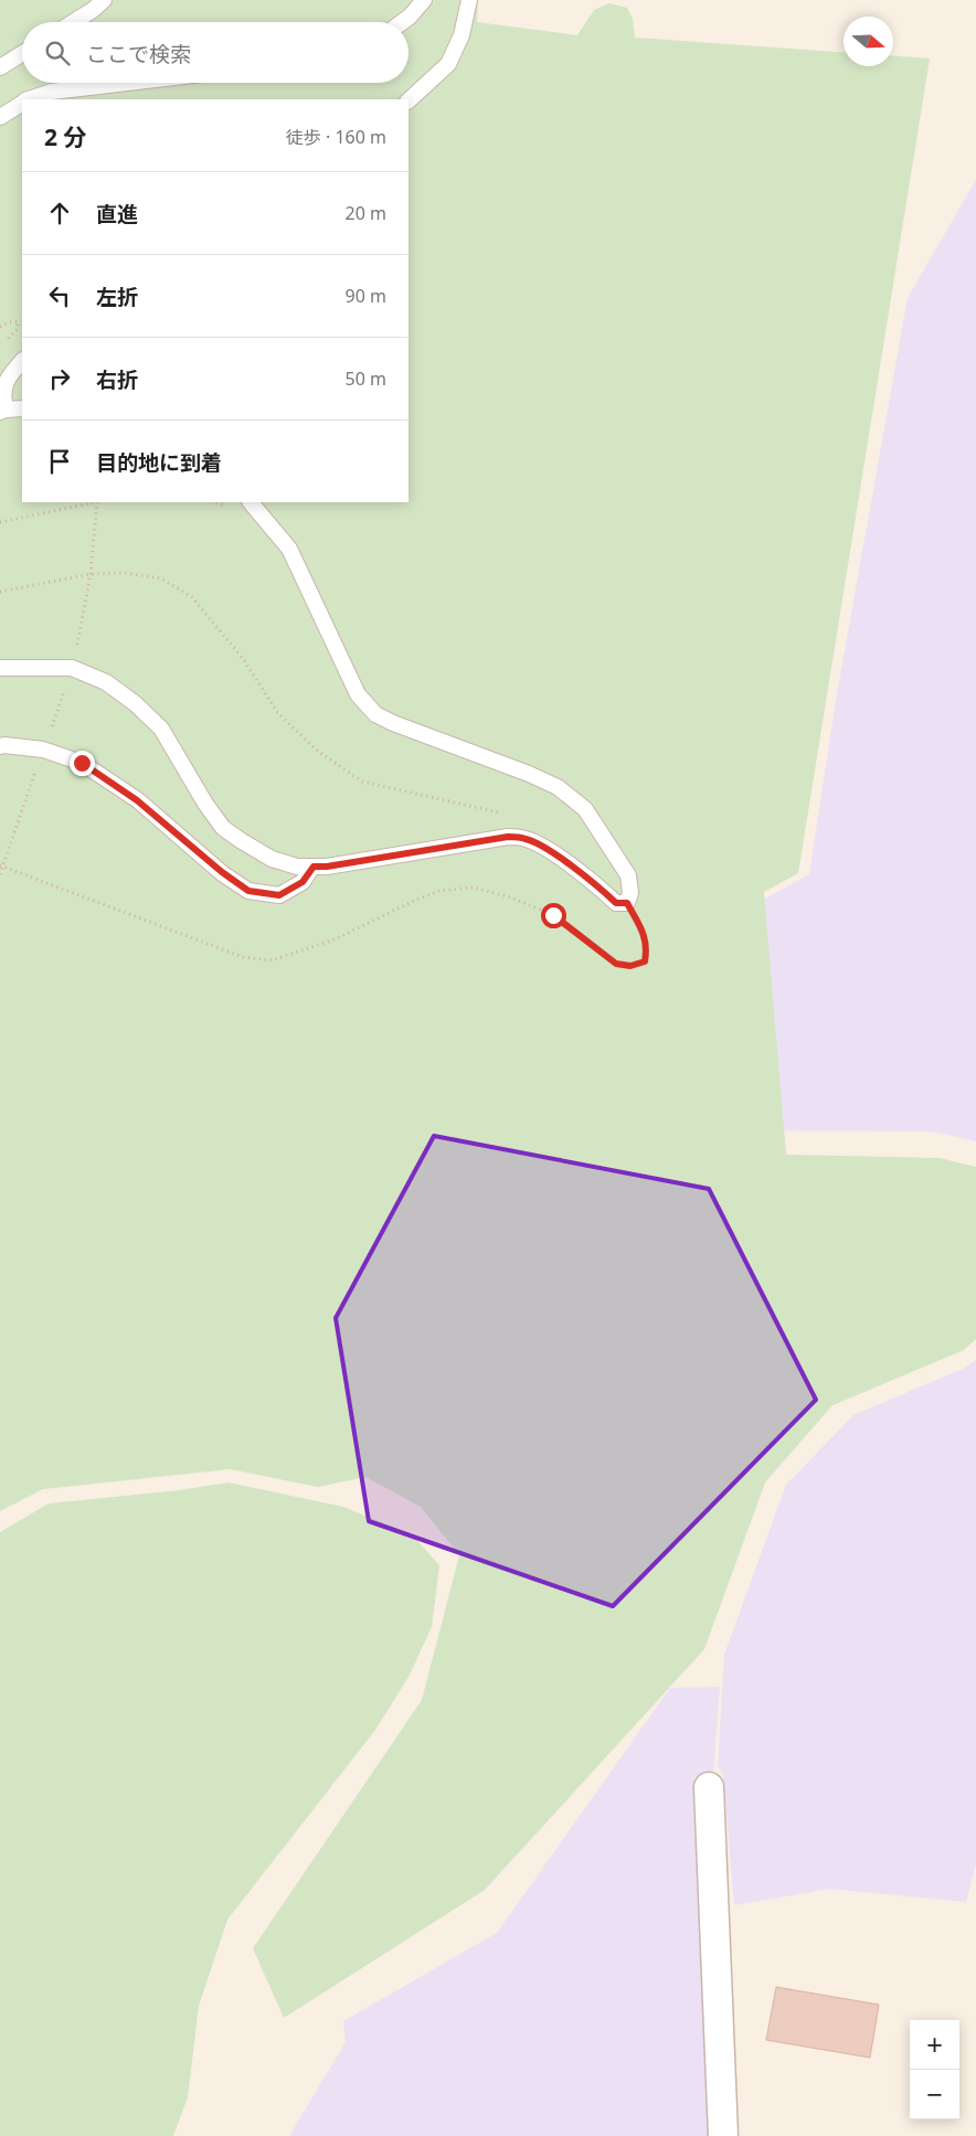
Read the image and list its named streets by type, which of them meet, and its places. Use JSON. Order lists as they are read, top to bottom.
{
  "north": "right",
  "page": {
    "search": "ここで検索",
    "heading": ["2 分", "徒歩 · 160 m"],
    "list": [
      ["直進", "20 m"],
      ["左折", "90 m"],
      ["右折", "50 m"],
      "目的地に到着"
    ],
    "map_buttons": ["+", "−"]
  }
}
